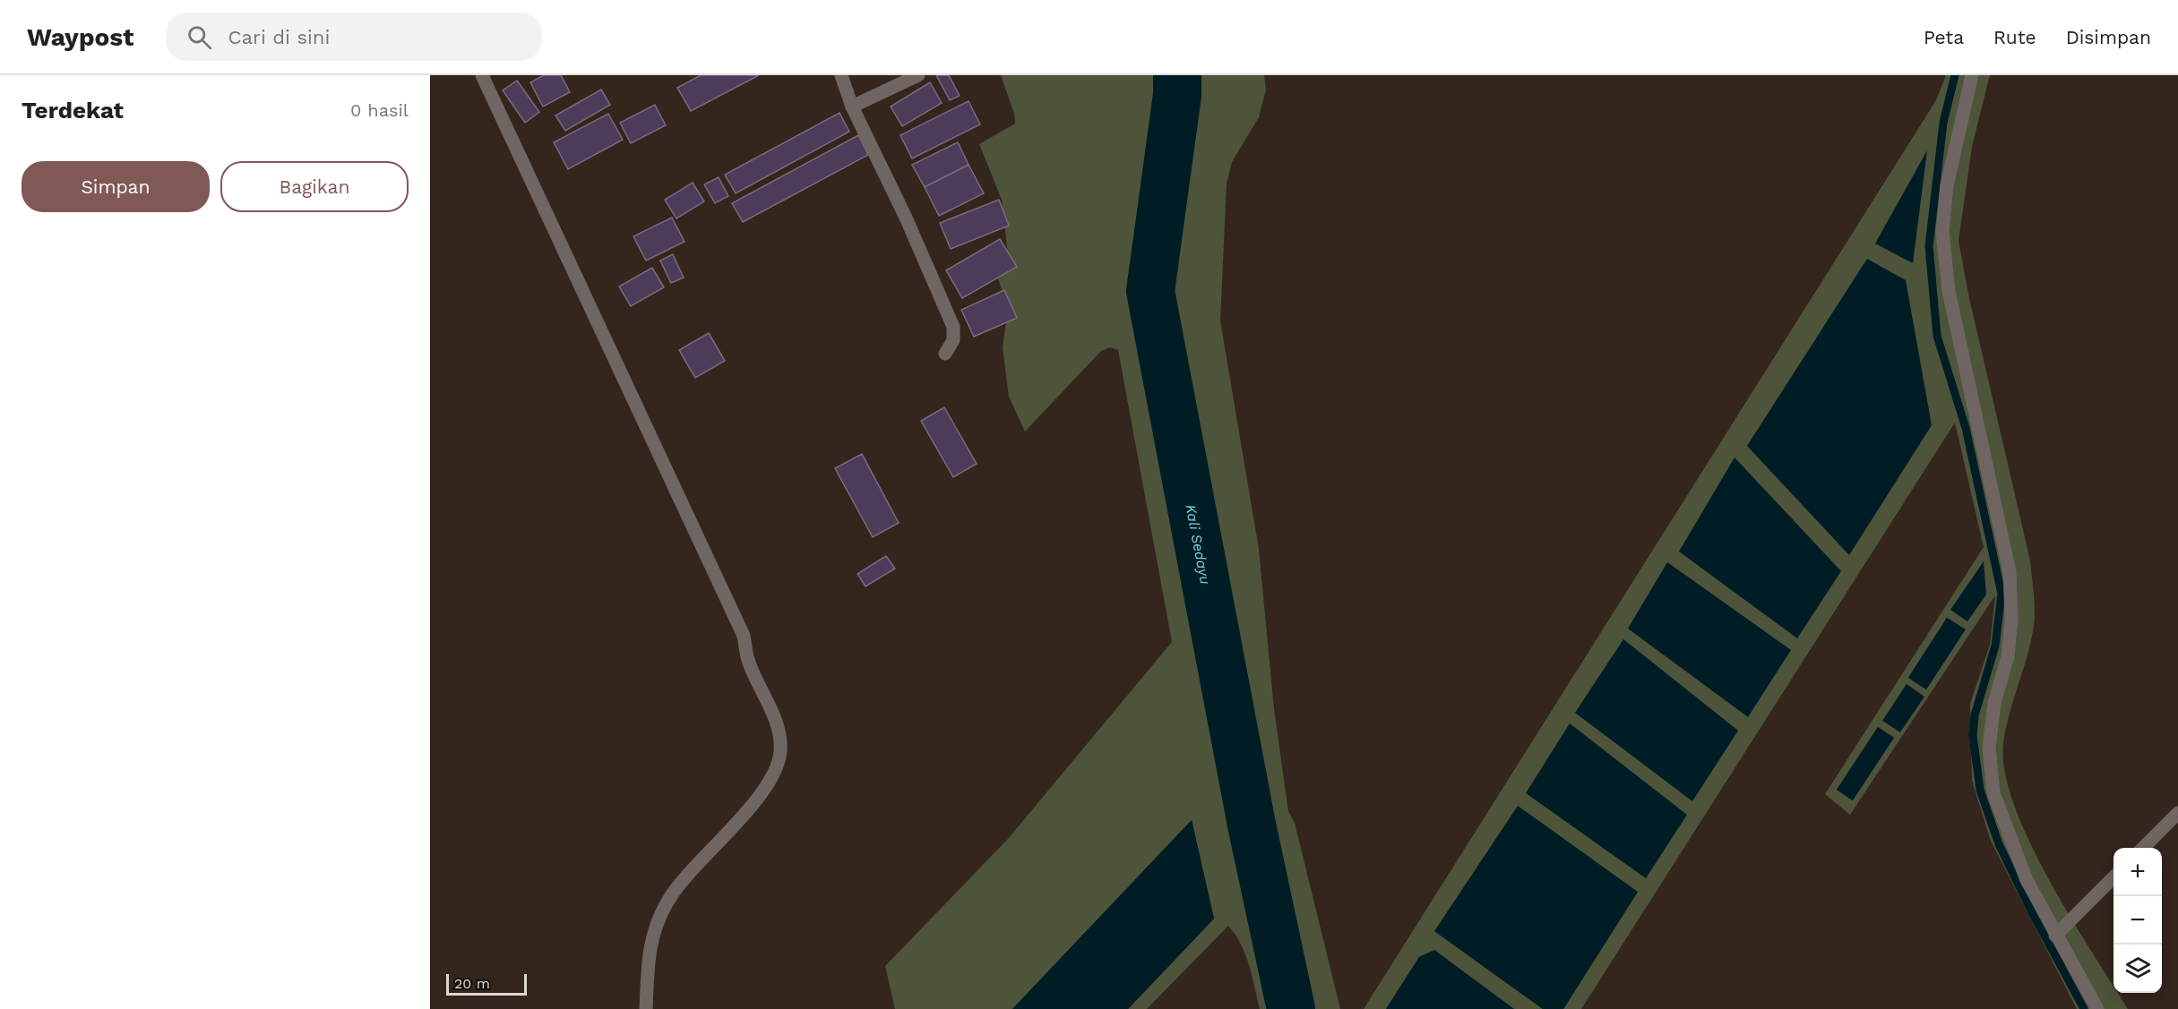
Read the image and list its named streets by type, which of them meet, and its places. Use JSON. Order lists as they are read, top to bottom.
{
  "water": ["Kali Sedayu"],
  "scale_bar": "20 m",
  "page": {
    "header": "Waypost",
    "search": "Cari di sini",
    "nav": ["Peta", "Rute", "Disimpan"],
    "heading": ["Terdekat", "0 hasil"],
    "buttons": ["Simpan", "Bagikan"],
    "map_buttons": ["+", "−"],
    "scale": "20 m"
  }
}
